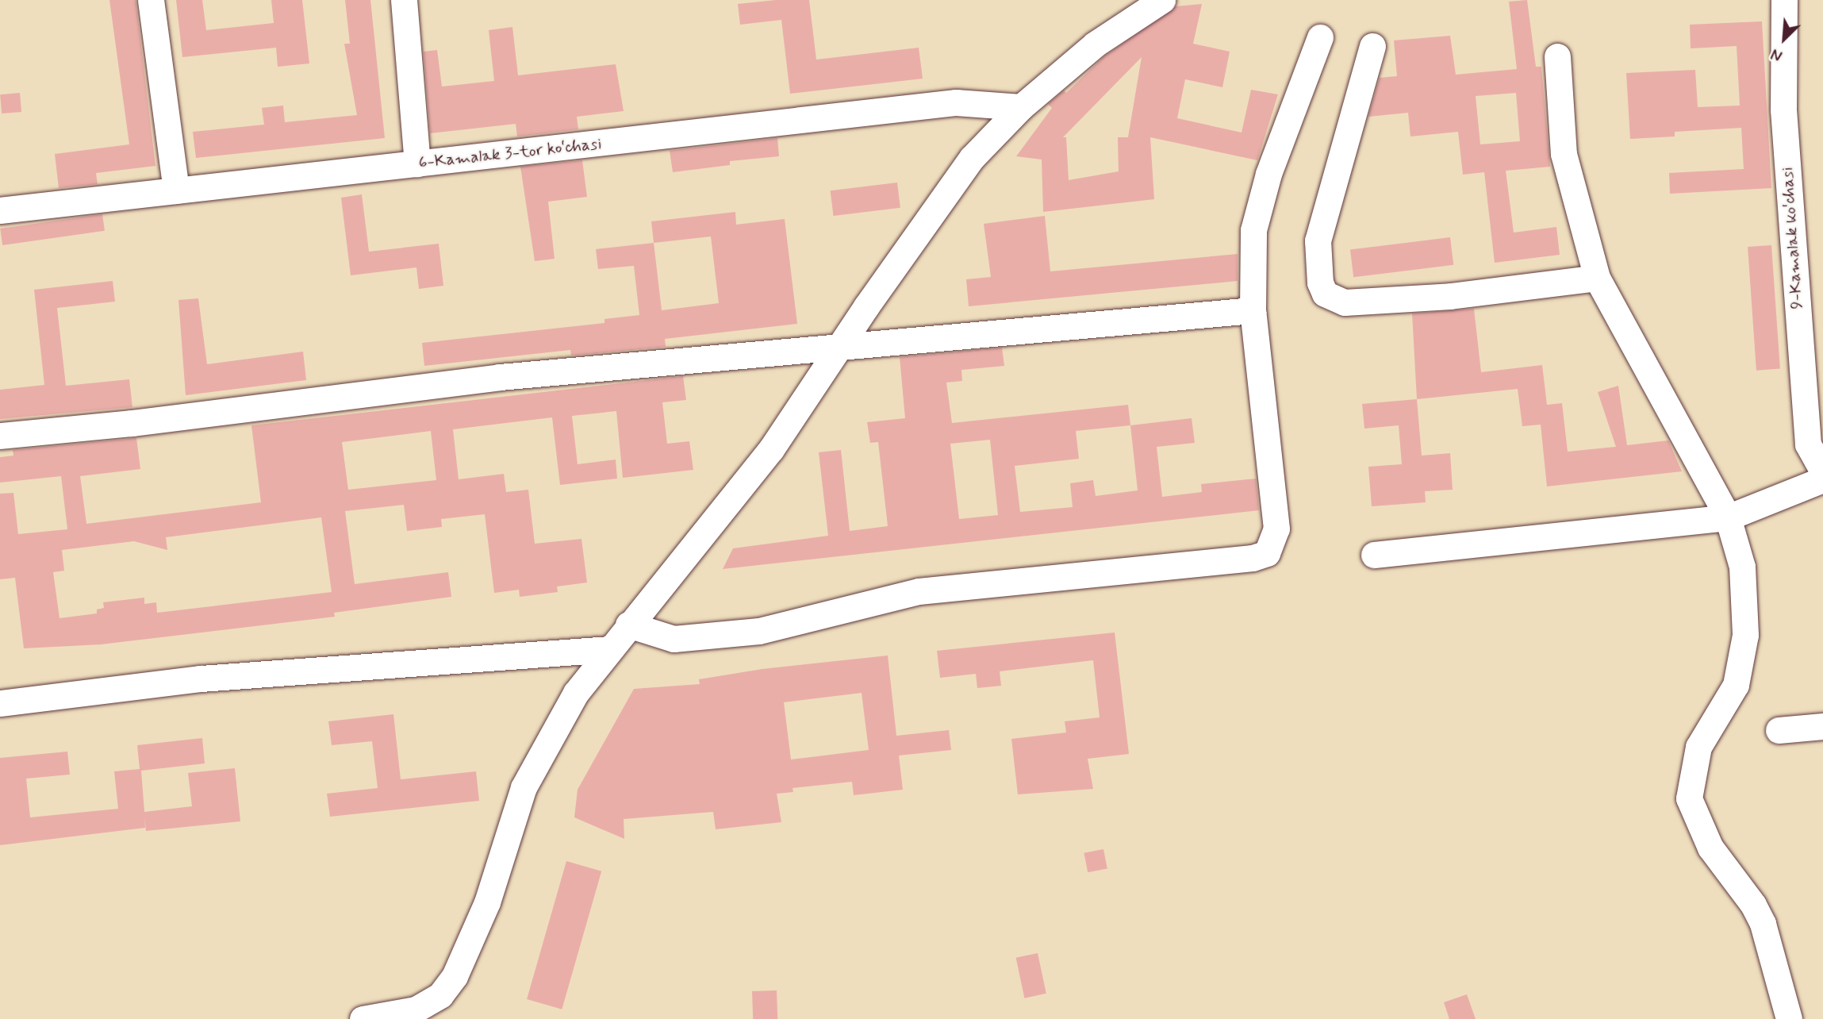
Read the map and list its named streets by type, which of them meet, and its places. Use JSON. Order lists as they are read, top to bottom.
{
  "streets": {
    "street": ["6-Kamalak 3-tor koʻchasi", "9-Kamalak koʻchasi"]
  },
  "north": "bottom left"
}
